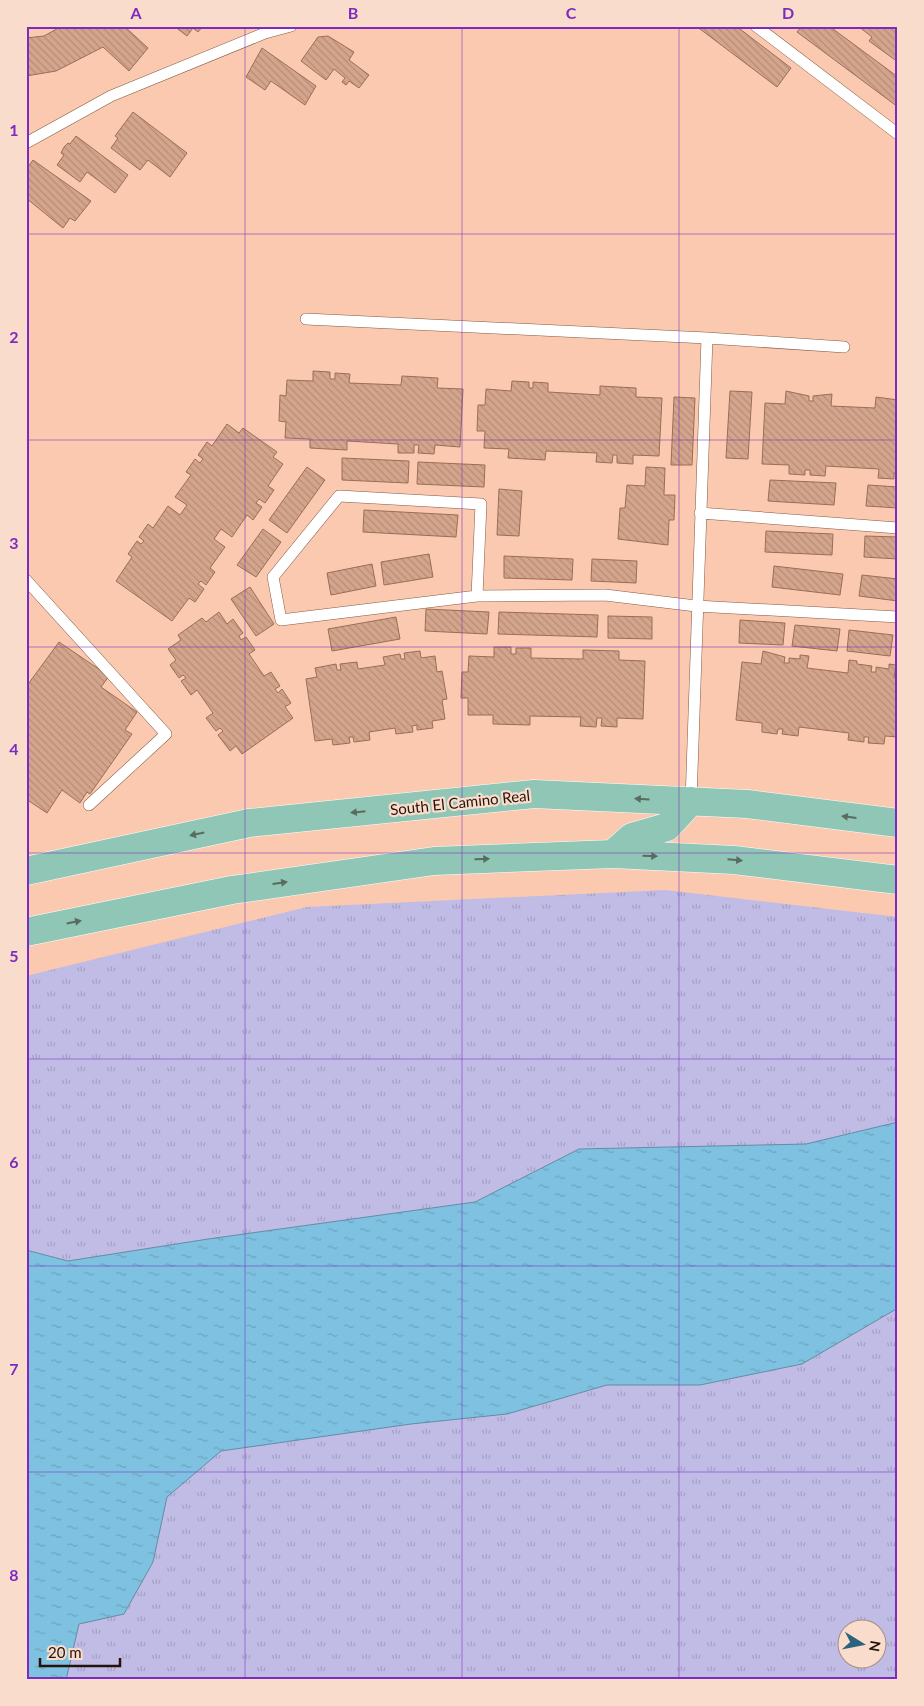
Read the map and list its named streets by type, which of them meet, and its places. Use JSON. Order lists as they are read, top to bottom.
{
  "streets": {
    "main road": ["South El Camino Real"]
  },
  "scale_bar": "20 m",
  "north": "right",
  "grid": {
    "columns": [
      "A",
      "B",
      "C",
      "D"
    ],
    "rows": [
      "1",
      "2",
      "3",
      "4",
      "5",
      "6",
      "7",
      "8"
    ]
  }
}
